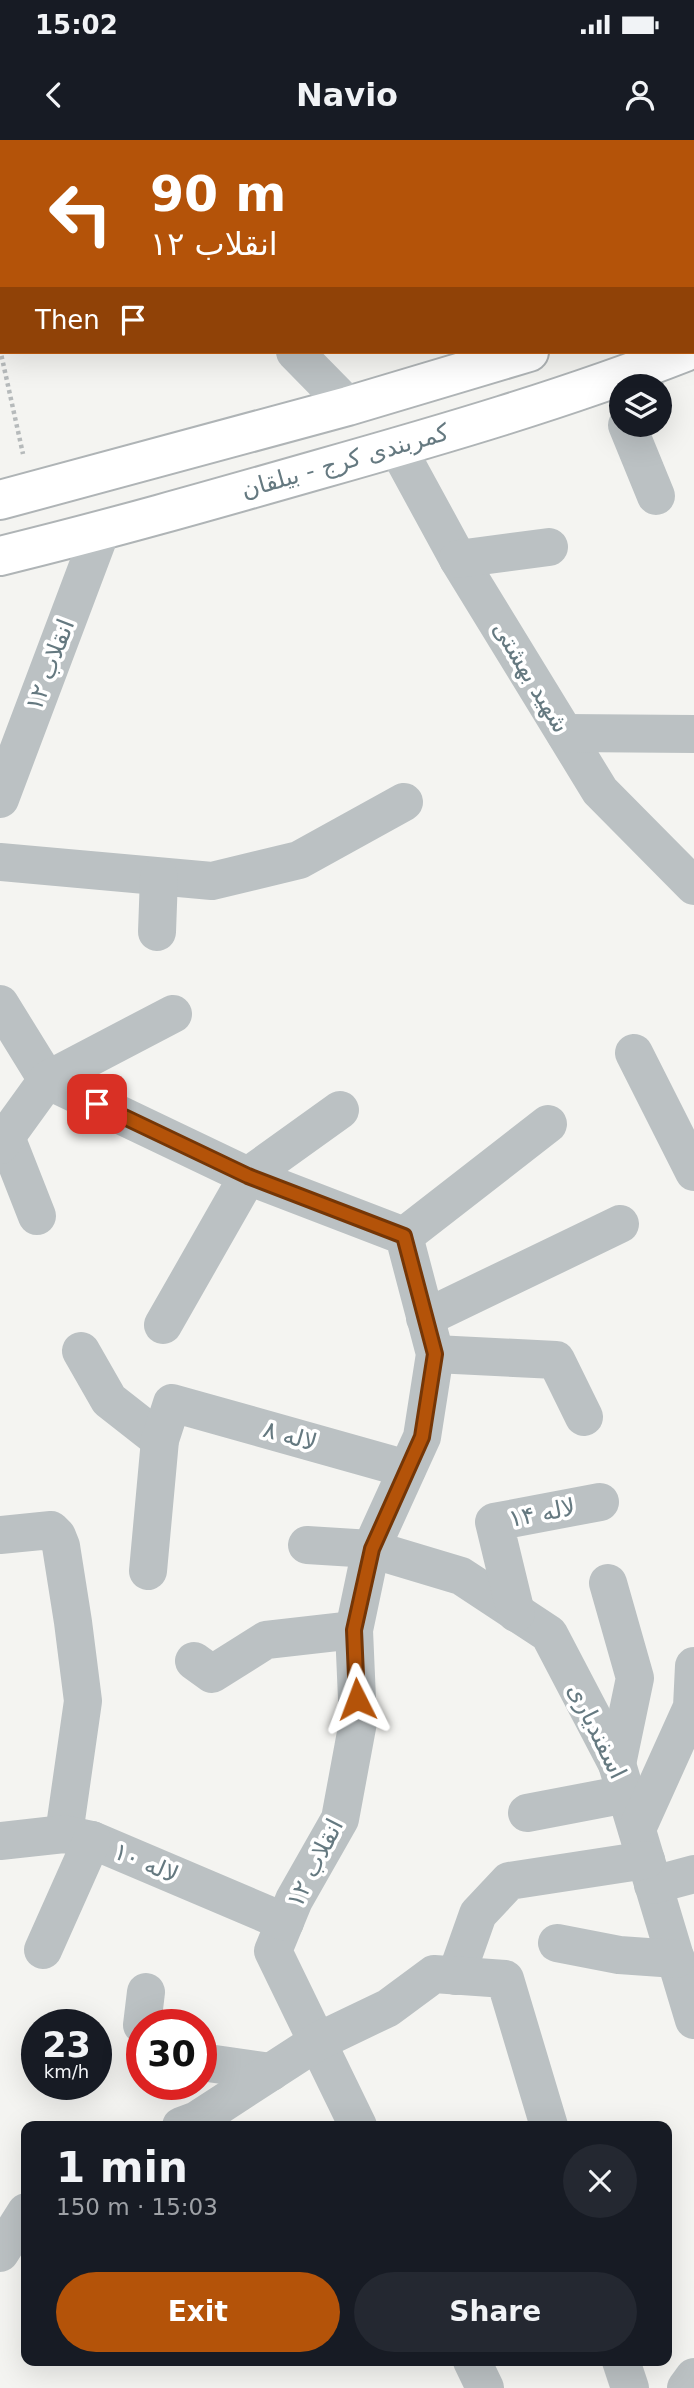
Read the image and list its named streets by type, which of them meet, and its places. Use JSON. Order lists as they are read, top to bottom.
{
  "streets": {
    "highway": ["کمربندی کرج - بیلقان"],
    "street": [
      "انقلاب ۱۲",
      "شهید بهشتی",
      "لاله ۸",
      "لاله ۱۴",
      "اسفندیاری",
      "لاله ۱۰"
    ]
  },
  "crossings": [
    ["کمربندی کرج - بیلقان", "انقلاب ۱۲"],
    ["کمربندی کرج - بیلقان", "شهید بهشتی"],
    ["انقلاب ۱۲", "لاله ۸"],
    ["انقلاب ۱۲", "اسفندیاری"],
    ["انقلاب ۱۲", "لاله ۱۰"],
    ["لاله ۱۴", "اسفندیاری"]
  ],
  "page": {
    "status": "15:02",
    "header": "Navio",
    "turn": ["90 m", "انقلاب ۱۲"],
    "then": "Then",
    "speed": "23 km/h",
    "limit": "30",
    "heading": ["1 min", "150 m · 15:03"],
    "buttons": ["Exit", "Share"]
  }
}
